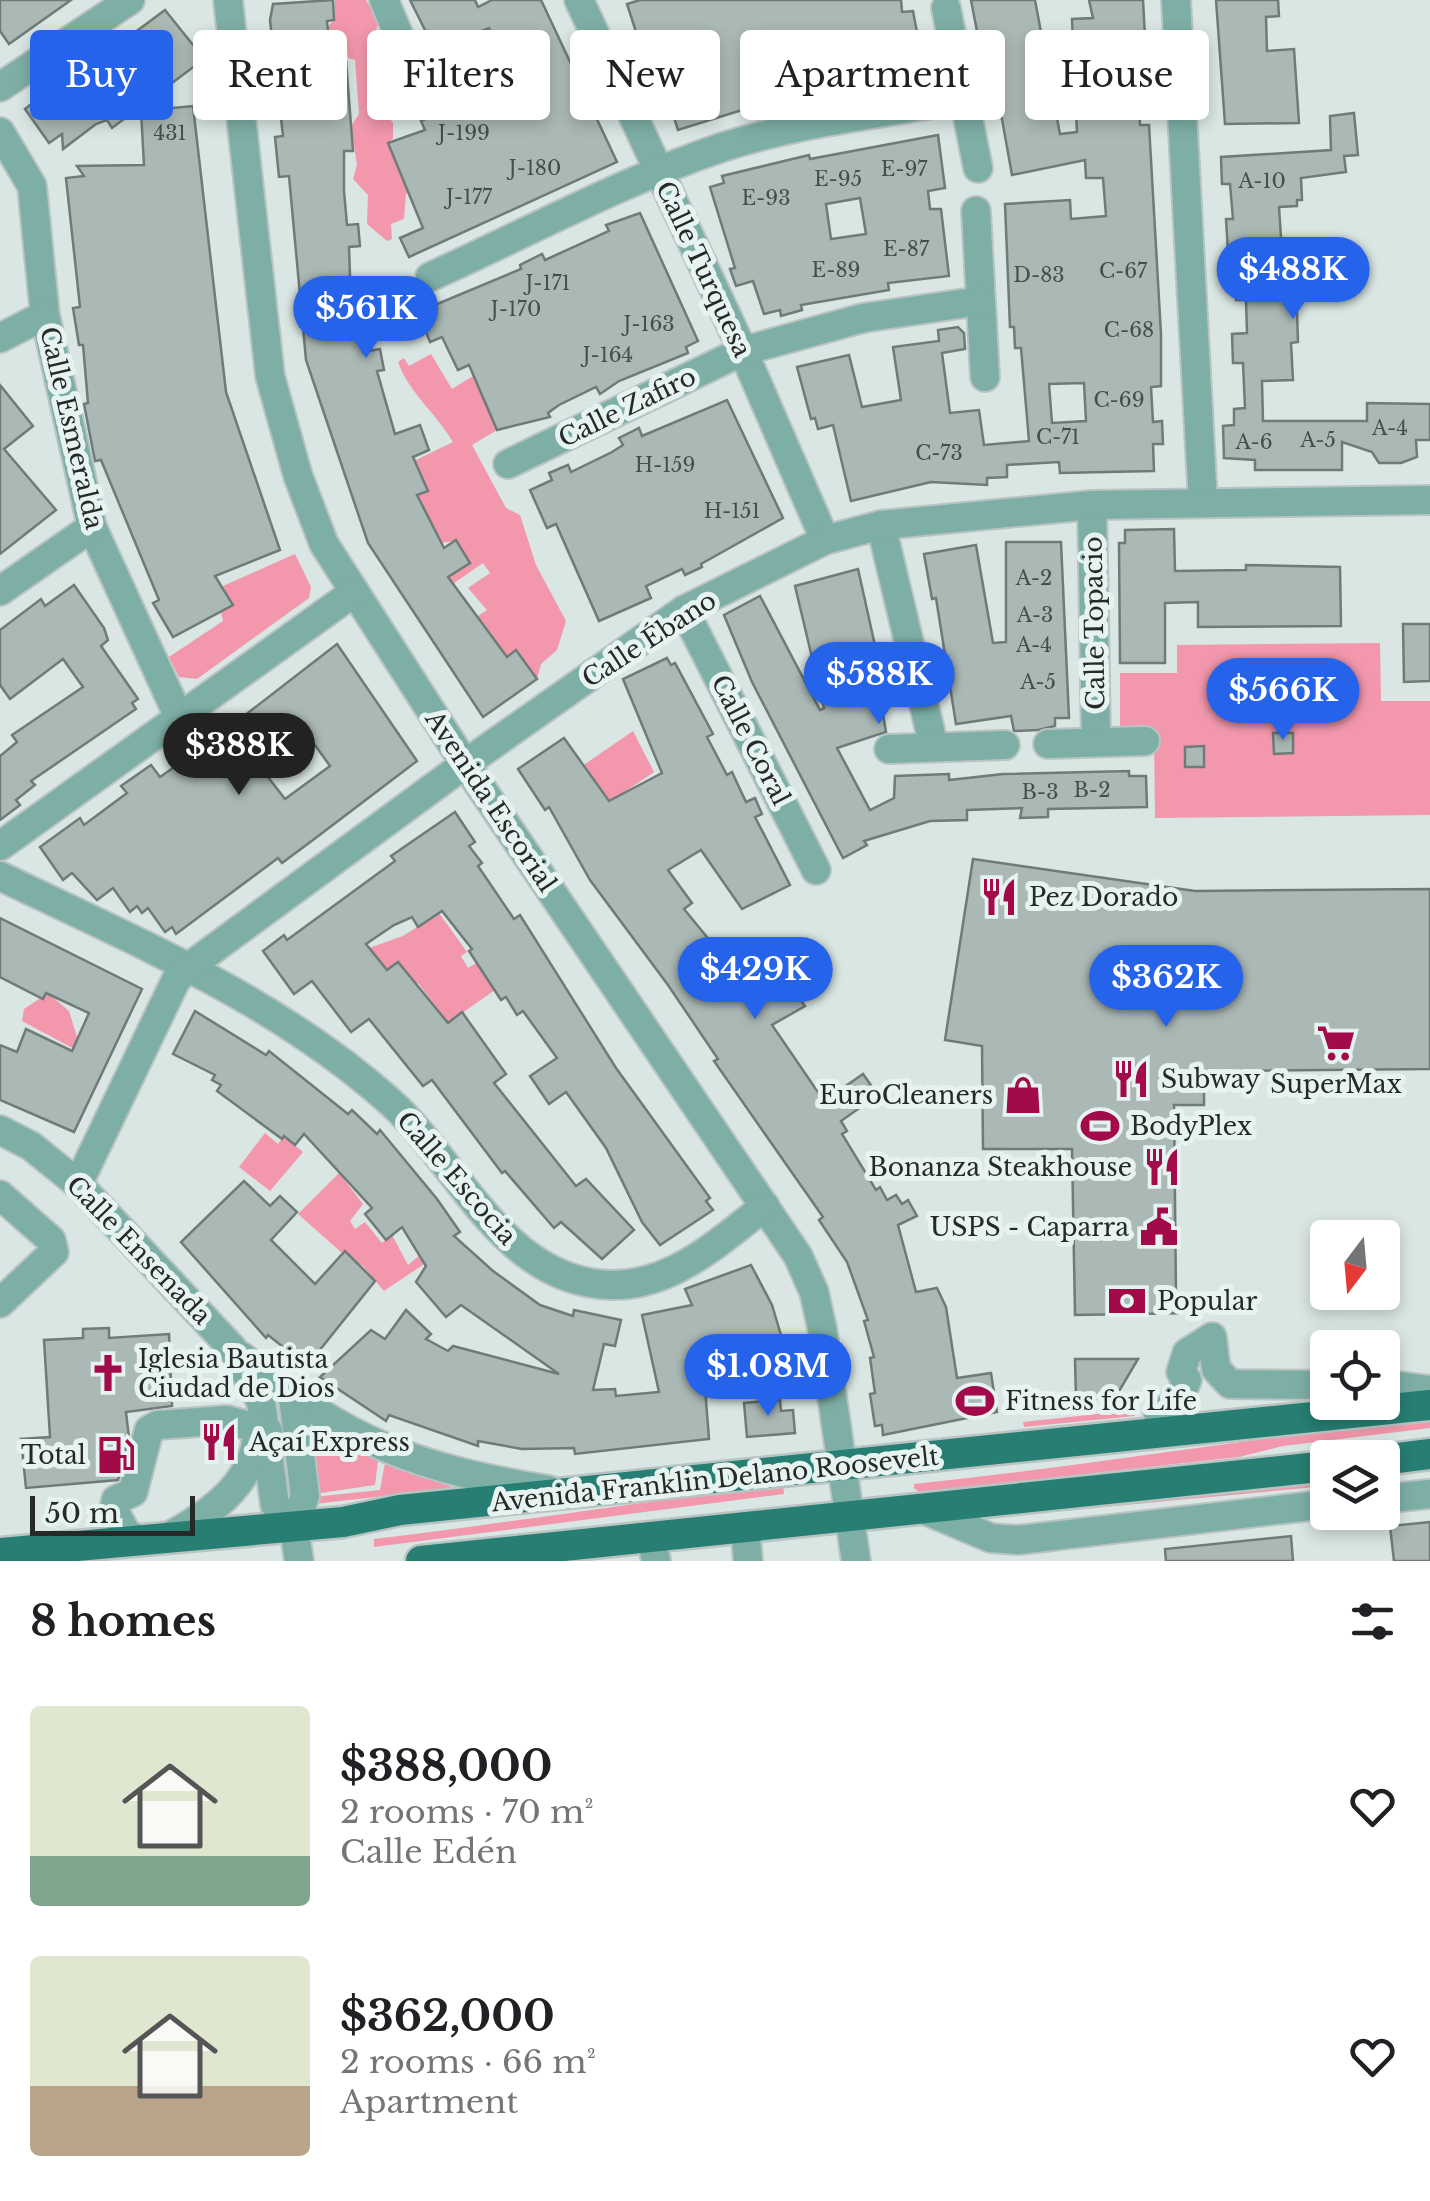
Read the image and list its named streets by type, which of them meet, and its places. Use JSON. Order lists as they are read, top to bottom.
{
  "streets": {
    "main road": ["Avenida Franklin Delano Roosevelt"],
    "street": [
      "Calle Turquesa",
      "Calle Zafiro",
      "Calle Esmeralda",
      "Calle Topacio",
      "Calle Ébano",
      "Calle Coral",
      "Avenida Escorial",
      "Calle Escocia",
      "Calle Ensenada"
    ]
  },
  "crossings": [
    ["Calle Turquesa", "Calle Zafiro"],
    ["Calle Turquesa", "Calle Ébano"],
    ["Calle Topacio", "Calle Ébano"],
    ["Calle Ébano", "Calle Coral"],
    ["Calle Ébano", "Avenida Escorial"],
    ["Calle Ébano", "Calle Escocia"],
    ["Calle Ébano", "Calle Ensenada"],
    ["Avenida Escorial", "Calle Escocia"],
    ["Avenida Escorial", "Avenida Franklin Delano Roosevelt"]
  ],
  "places": {
    "restaurant": [
      "Pez Dorado",
      "Subway",
      "Bonanza Steakhouse",
      "Açaí Express"
    ],
    "supermarket": ["SuperMax"],
    "shop": ["EuroCleaners"],
    "sports": ["BodyPlex", "Fitness for Life"],
    "public building": ["USPS - Caparra"],
    "bank": ["Popular"],
    "church": ["Iglesia Bautista Ciudad de Dios"],
    "fuel station": ["Total"]
  },
  "house_numbers": [
    "431",
    "J-199",
    "J-180",
    "E-97",
    "E-95",
    "A-10",
    "J-177",
    "E-93",
    "E-87",
    "E-89",
    "C-67",
    "D-83",
    "J-171",
    "J-170",
    "J-163",
    "C-68",
    "J-164",
    "C-69",
    "A-4",
    "C-71",
    "A-5",
    "A-6",
    "C-73",
    "H-159",
    "H-151",
    "A-2",
    "A-3",
    "A-4",
    "A-5",
    "B-2",
    "B-3"
  ],
  "scale_bar": "50 m",
  "north": "bottom",
  "page": {
    "chip": [
      "Buy",
      "Rent",
      "Filters",
      "New",
      "Apartment",
      "House"
    ],
    "price": [
      "$488K",
      "$561K",
      "$588K",
      "$566K",
      "$388K",
      "$429K",
      "$362K",
      "$1.08M"
    ],
    "scale": "50 m",
    "heading": "8 homes",
    "list": [
      {
        "name": "$388,000",
        "note": "2 rooms · 70 m² · Calle Edén"
      },
      {
        "name": "$362,000",
        "note": "2 rooms · 66 m² · Apartment"
      }
    ]
  }
}
